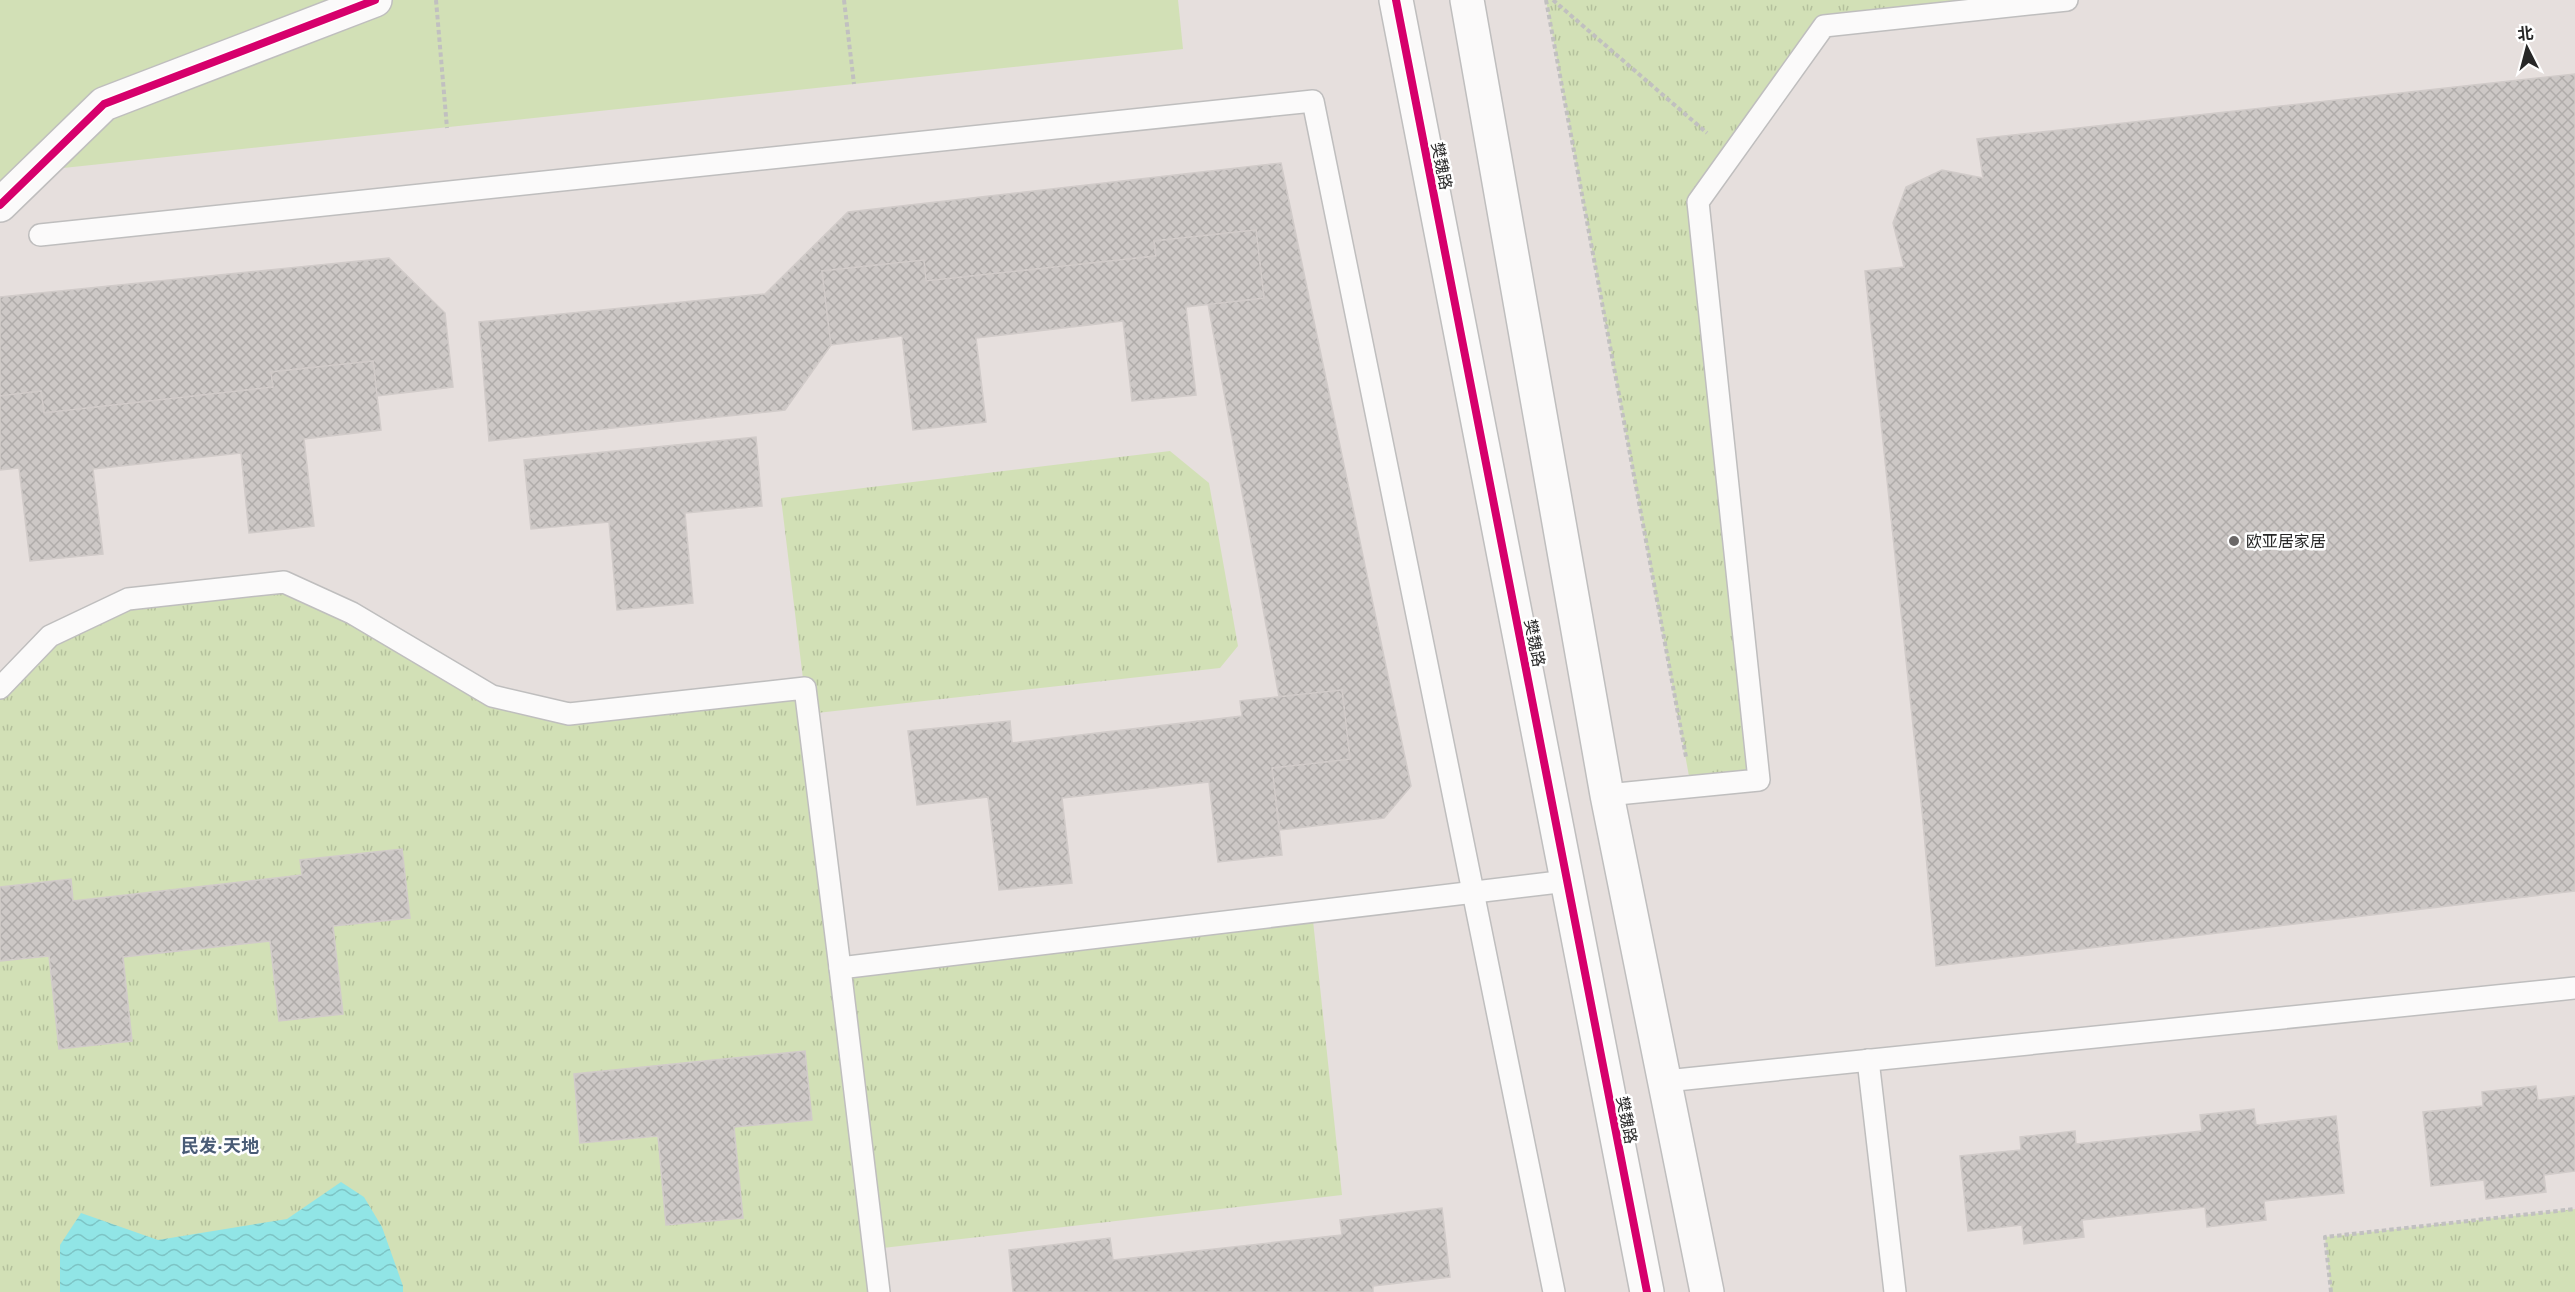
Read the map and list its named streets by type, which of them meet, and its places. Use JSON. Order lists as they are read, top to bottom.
{
  "streets": {
    "street": ["樊魏路"]
  },
  "districts": ["民发·天地"],
  "places": ["欧亚居家居"],
  "north": "top"
}
